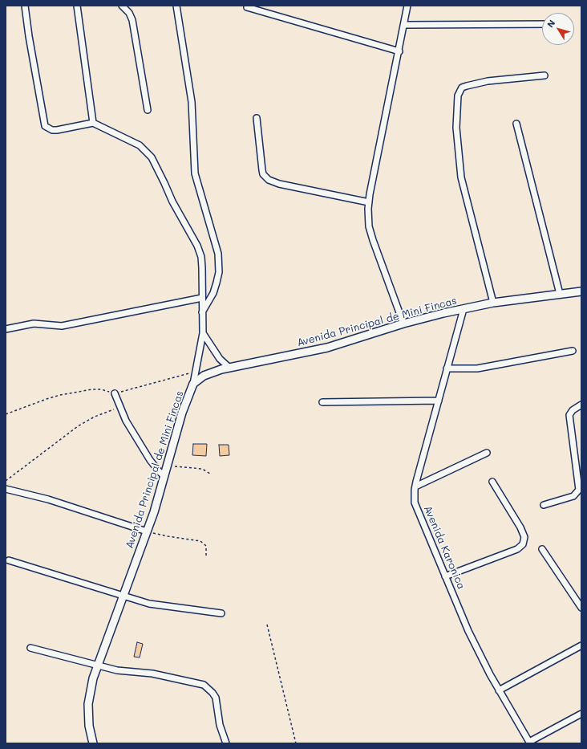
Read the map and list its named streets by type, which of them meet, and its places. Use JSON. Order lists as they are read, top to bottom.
{
  "streets": {
    "street": ["Avenida Principal de Mini Fincas", "Avenida Karonica"]
  },
  "crossings": [
    ["Avenida Principal de Mini Fincas", "Avenida Karonica"]
  ],
  "north": "top left"
}
